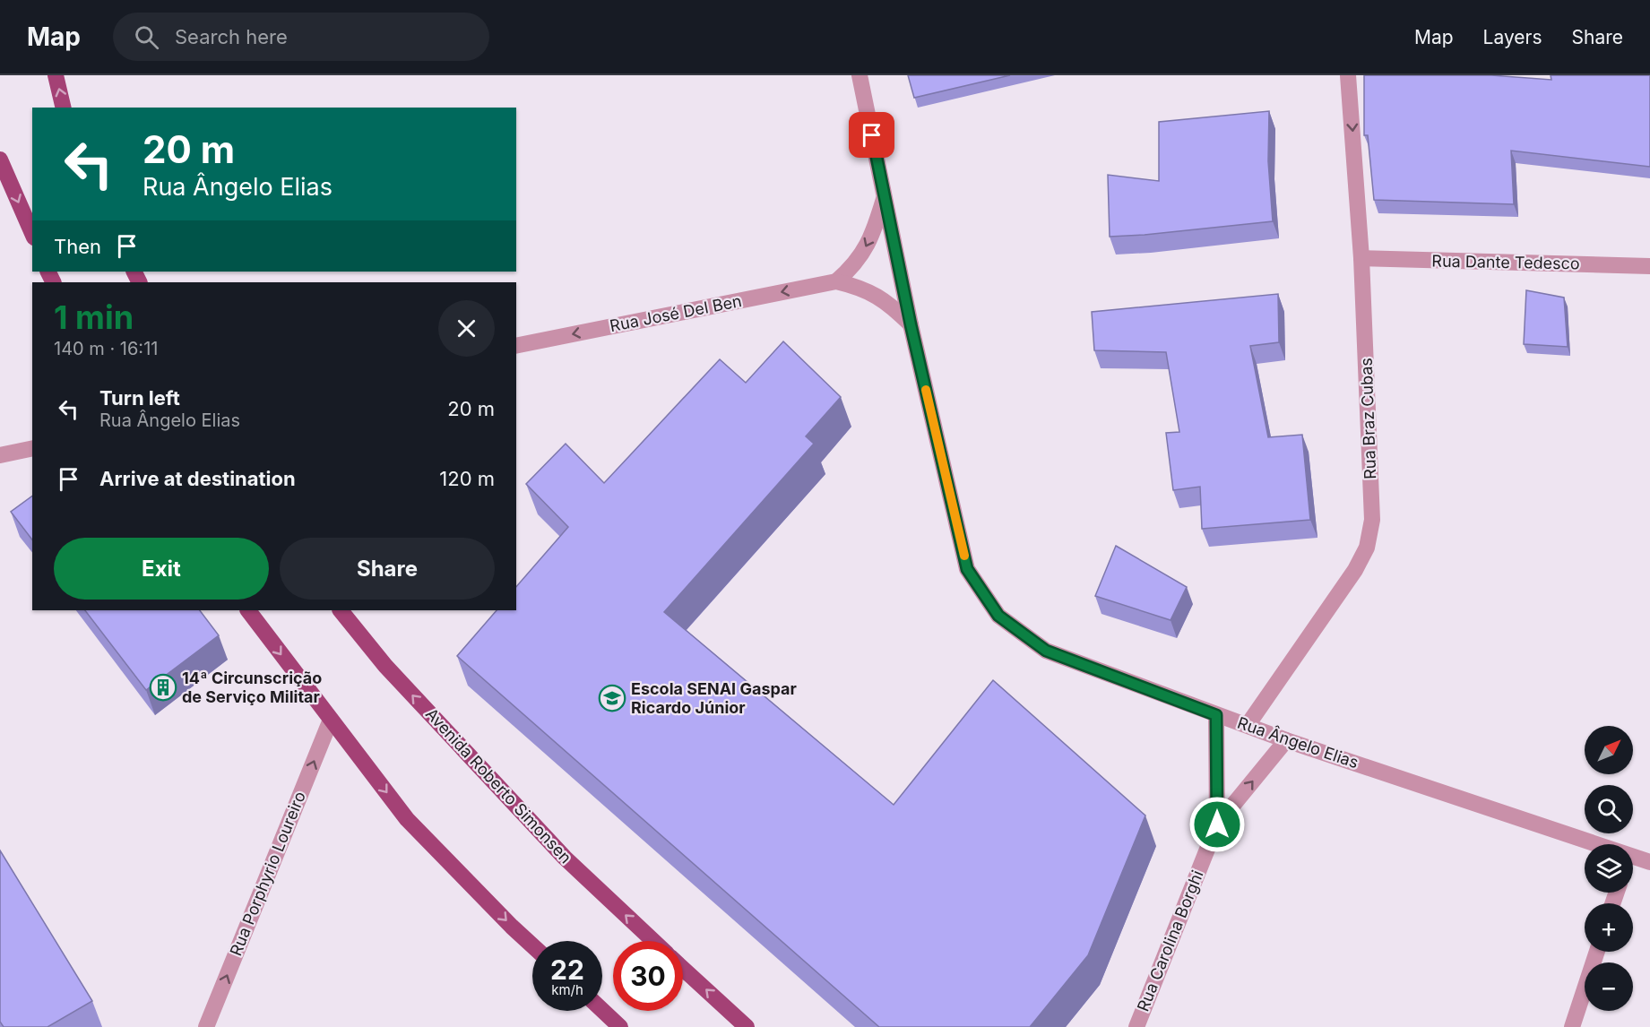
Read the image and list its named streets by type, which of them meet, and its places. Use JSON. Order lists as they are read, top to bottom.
{
  "streets": {
    "main road": ["Avenida Roberto Simonsen"],
    "street": [
      "Rua Dante Tedesco",
      "Rua José Del Ben",
      "Rua Braz Cubas",
      "Rua Ângelo Elias",
      "Rua Porphyrio Loureiro",
      "Rua Carolina Borghi"
    ]
  },
  "crossings": [
    ["Rua Dante Tedesco", "Rua Braz Cubas"],
    ["Rua José Del Ben", "Rua Ângelo Elias"],
    ["Rua Braz Cubas", "Rua Ângelo Elias"],
    ["Rua Ângelo Elias", "Rua Carolina Borghi"]
  ],
  "one_way": ["Rua José Del Ben", "Rua Porphyrio Loureiro"],
  "places": {
    "building": ["14ª Circunscrição de Serviço Militar"],
    "school or university": ["Escola SENAI Gaspar Ricardo Júnior"]
  },
  "north": "top right",
  "page": {
    "header": "Map",
    "search": "Search here",
    "nav": ["Map", "Layers", "Share"],
    "turn": ["20 m", "Rua Ângelo Elias"],
    "then": "Then",
    "heading": ["1 min", "140 m · 16:11"],
    "list": [
      {
        "name": "Turn left",
        "note": "Rua Ângelo Elias",
        "value": "20 m"
      },
      {
        "name": "Arrive at destination",
        "value": "120 m"
      }
    ],
    "buttons": ["Exit", "Share"],
    "map_buttons": ["+", "−"],
    "speed": "22 km/h",
    "limit": "30"
  }
}
